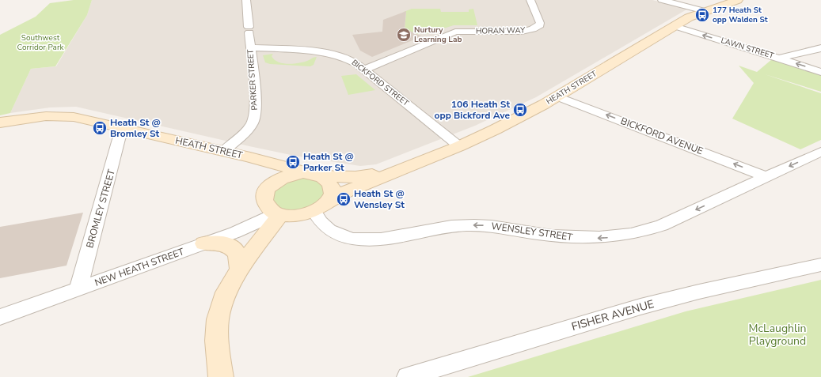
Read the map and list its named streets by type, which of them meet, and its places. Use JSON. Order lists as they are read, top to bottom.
{
  "streets": {
    "main road": ["HEATH STREET"],
    "street": [
      "HORAN WAY",
      "LAWN STREET",
      "PARKER STREET",
      "BICKFORD STREET",
      "BICKFORD AVENUE",
      "BROMLEY STREET",
      "WENSLEY STREET",
      "NEW HEATH STREET",
      "FISHER AVENUE"
    ]
  },
  "crossings": [
    ["HORAN WAY", "BICKFORD STREET"],
    ["LAWN STREET", "HEATH STREET"],
    ["PARKER STREET", "BICKFORD STREET"],
    ["PARKER STREET", "HEATH STREET"],
    ["BICKFORD STREET", "HEATH STREET"],
    ["HEATH STREET", "BICKFORD AVENUE"],
    ["HEATH STREET", "BROMLEY STREET"],
    ["HEATH STREET", "WENSLEY STREET"],
    ["HEATH STREET", "NEW HEATH STREET"],
    ["BICKFORD AVENUE", "WENSLEY STREET"],
    ["BROMLEY STREET", "NEW HEATH STREET"],
    ["WENSLEY STREET", "NEW HEATH STREET"]
  ],
  "one_way": ["LAWN STREET", "BICKFORD AVENUE", "WENSLEY STREET"],
  "parks": ["Southwest Corridor Park", "McLaughlin Playground"],
  "places": {
    "bus stop": [
      "177 Heath St opp Walden St",
      "106 Heath St opp Bickford Ave",
      "Heath St @ Bromley St",
      "Heath St @ Parker St",
      "Heath St @ Wensley St"
    ],
    "school or university": ["Nurtury Learning Lab"]
  }
}
